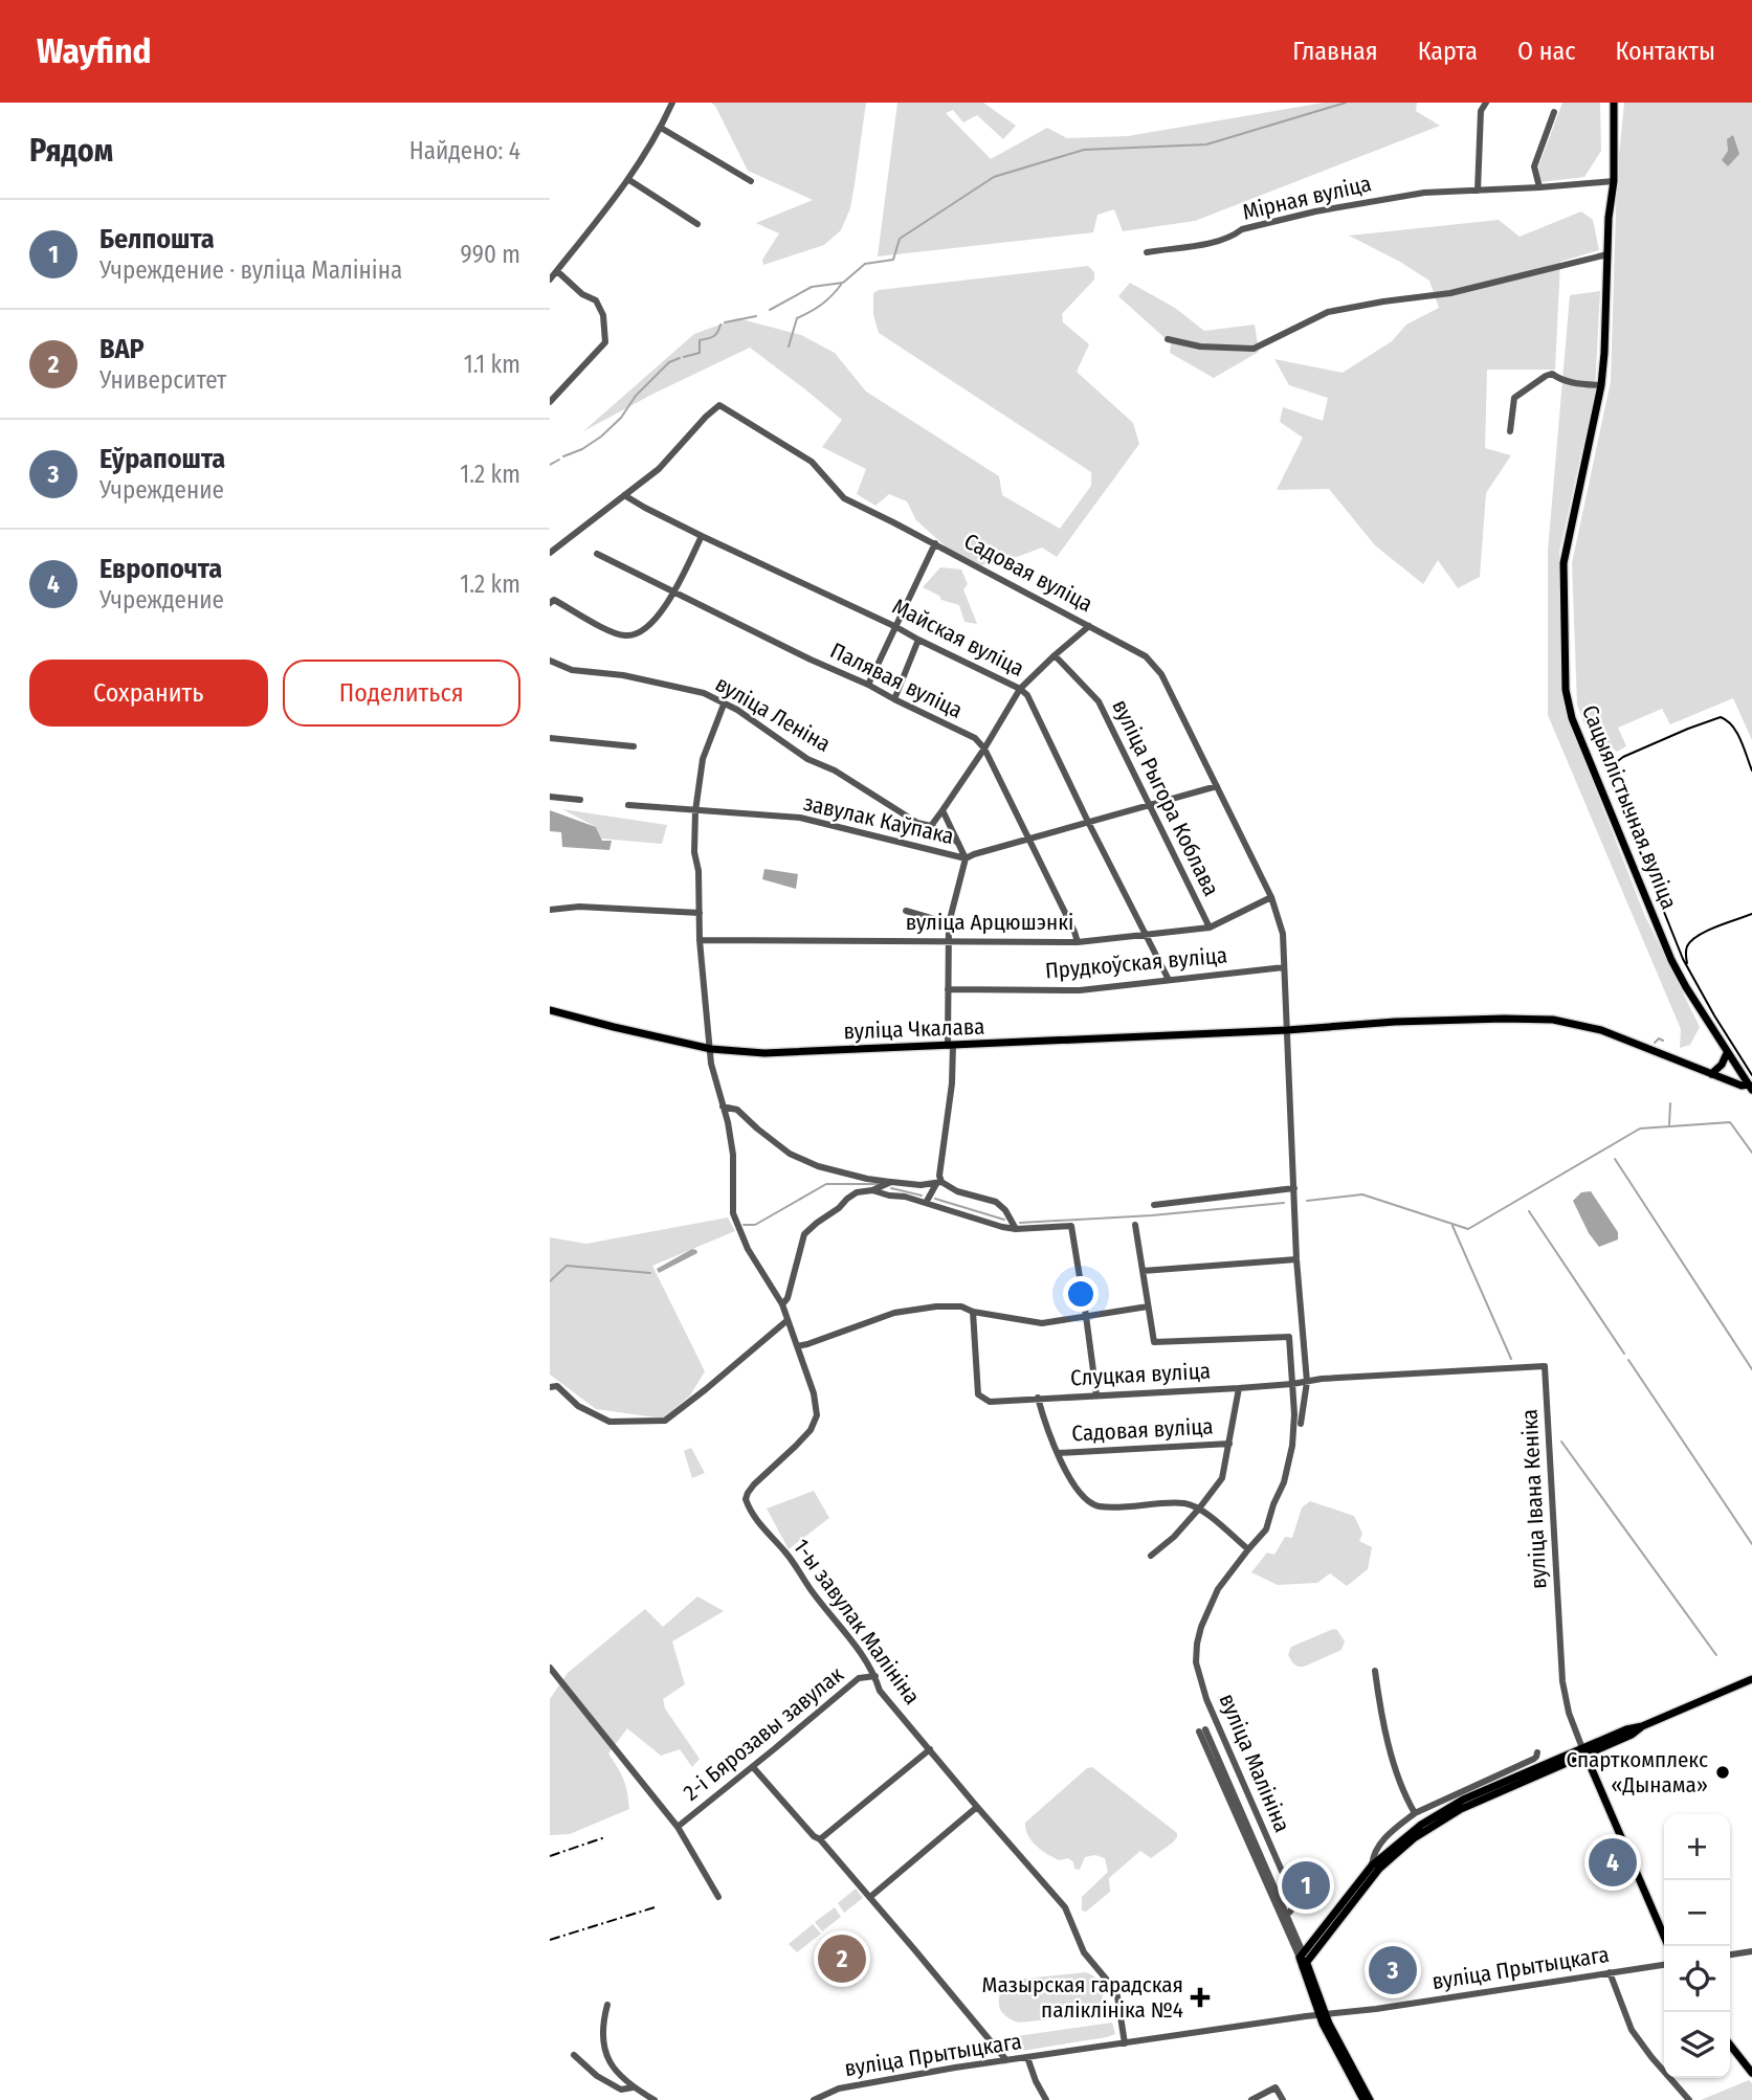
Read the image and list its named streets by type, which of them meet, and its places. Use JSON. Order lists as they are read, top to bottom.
{
  "streets": {
    "main road": ["Сацыялістычная вуліца", "вуліца Чкалава"],
    "street": [
      "Мірная вуліца",
      "Садовая вуліца",
      "Майская вуліца",
      "Палявая вуліца",
      "вуліца Леніна",
      "вуліца Рыгора Коблава",
      "завулак Каўпака",
      "вуліца Арцюшэнкі",
      "Прудкоўская вуліца",
      "Слуцкая вуліца",
      "вуліца Івана Кеніка",
      "1-ы завулак Малініна",
      "2-і Бярозавы завулак",
      "вуліца Малініна",
      "вуліца Прытыцкага"
    ]
  },
  "crossings": [
    ["Мірная вуліца", "Сацыялістычная вуліца"],
    ["Садовая вуліца", "Майская вуліца"],
    ["Садовая вуліца", "вуліца Арцюшэнкі"],
    ["Садовая вуліца", "Прудкоўская вуліца"],
    ["Садовая вуліца", "вуліца Чкалава"],
    ["Садовая вуліца", "Слуцкая вуліца"],
    ["Майская вуліца", "вуліца Арцюшэнкі"],
    ["Майская вуліца", "Прудкоўская вуліца"],
    ["вуліца Леніна", "1-ы завулак Малініна"],
    ["вуліца Рыгора Коблава", "вуліца Арцюшэнкі"],
    ["Сацыялістычная вуліца", "вуліца Чкалава"],
    ["завулак Каўпака", "вуліца Арцюшэнкі"],
    ["завулак Каўпака", "Прудкоўская вуліца"],
    ["завулак Каўпака", "вуліца Чкалава"],
    ["завулак Каўпака", "1-ы завулак Малініна"],
    ["вуліца Арцюшэнкі", "1-ы завулак Малініна"],
    ["вуліца Чкалава", "1-ы завулак Малініна"],
    ["Слуцкая вуліца", "вуліца Івана Кеніка"],
    ["Слуцкая вуліца", "вуліца Малініна"],
    ["1-ы завулак Малініна", "2-і Бярозавы завулак"],
    ["1-ы завулак Малініна", "вуліца Прытыцкага"]
  ],
  "places": {
    "other": ["Спарткомплекс «Дынама»"],
    "health": ["Мазырская гарадская паліклініка №4"]
  },
  "page": {
    "header": "Wayfind",
    "nav": [
      "Главная",
      "Карта",
      "О нас",
      "Контакты"
    ],
    "heading": ["Рядом", "Найдено: 4"],
    "list": [
      {
        "mark": "1",
        "name": "Белпошта",
        "note": "Учреждение · вуліца Малініна",
        "value": "990 m"
      },
      {
        "mark": "2",
        "name": "ВАР",
        "note": "Университет",
        "value": "1.1 km"
      },
      {
        "mark": "3",
        "name": "Еўрапошта",
        "note": "Учреждение",
        "value": "1.2 km"
      },
      {
        "mark": "4",
        "name": "Европочта",
        "note": "Учреждение",
        "value": "1.2 km"
      }
    ],
    "buttons": ["Сохранить", "Поделиться"],
    "map_buttons": ["+", "−"],
    "pins": [
      "4",
      "1",
      "2",
      "3"
    ]
  }
}
